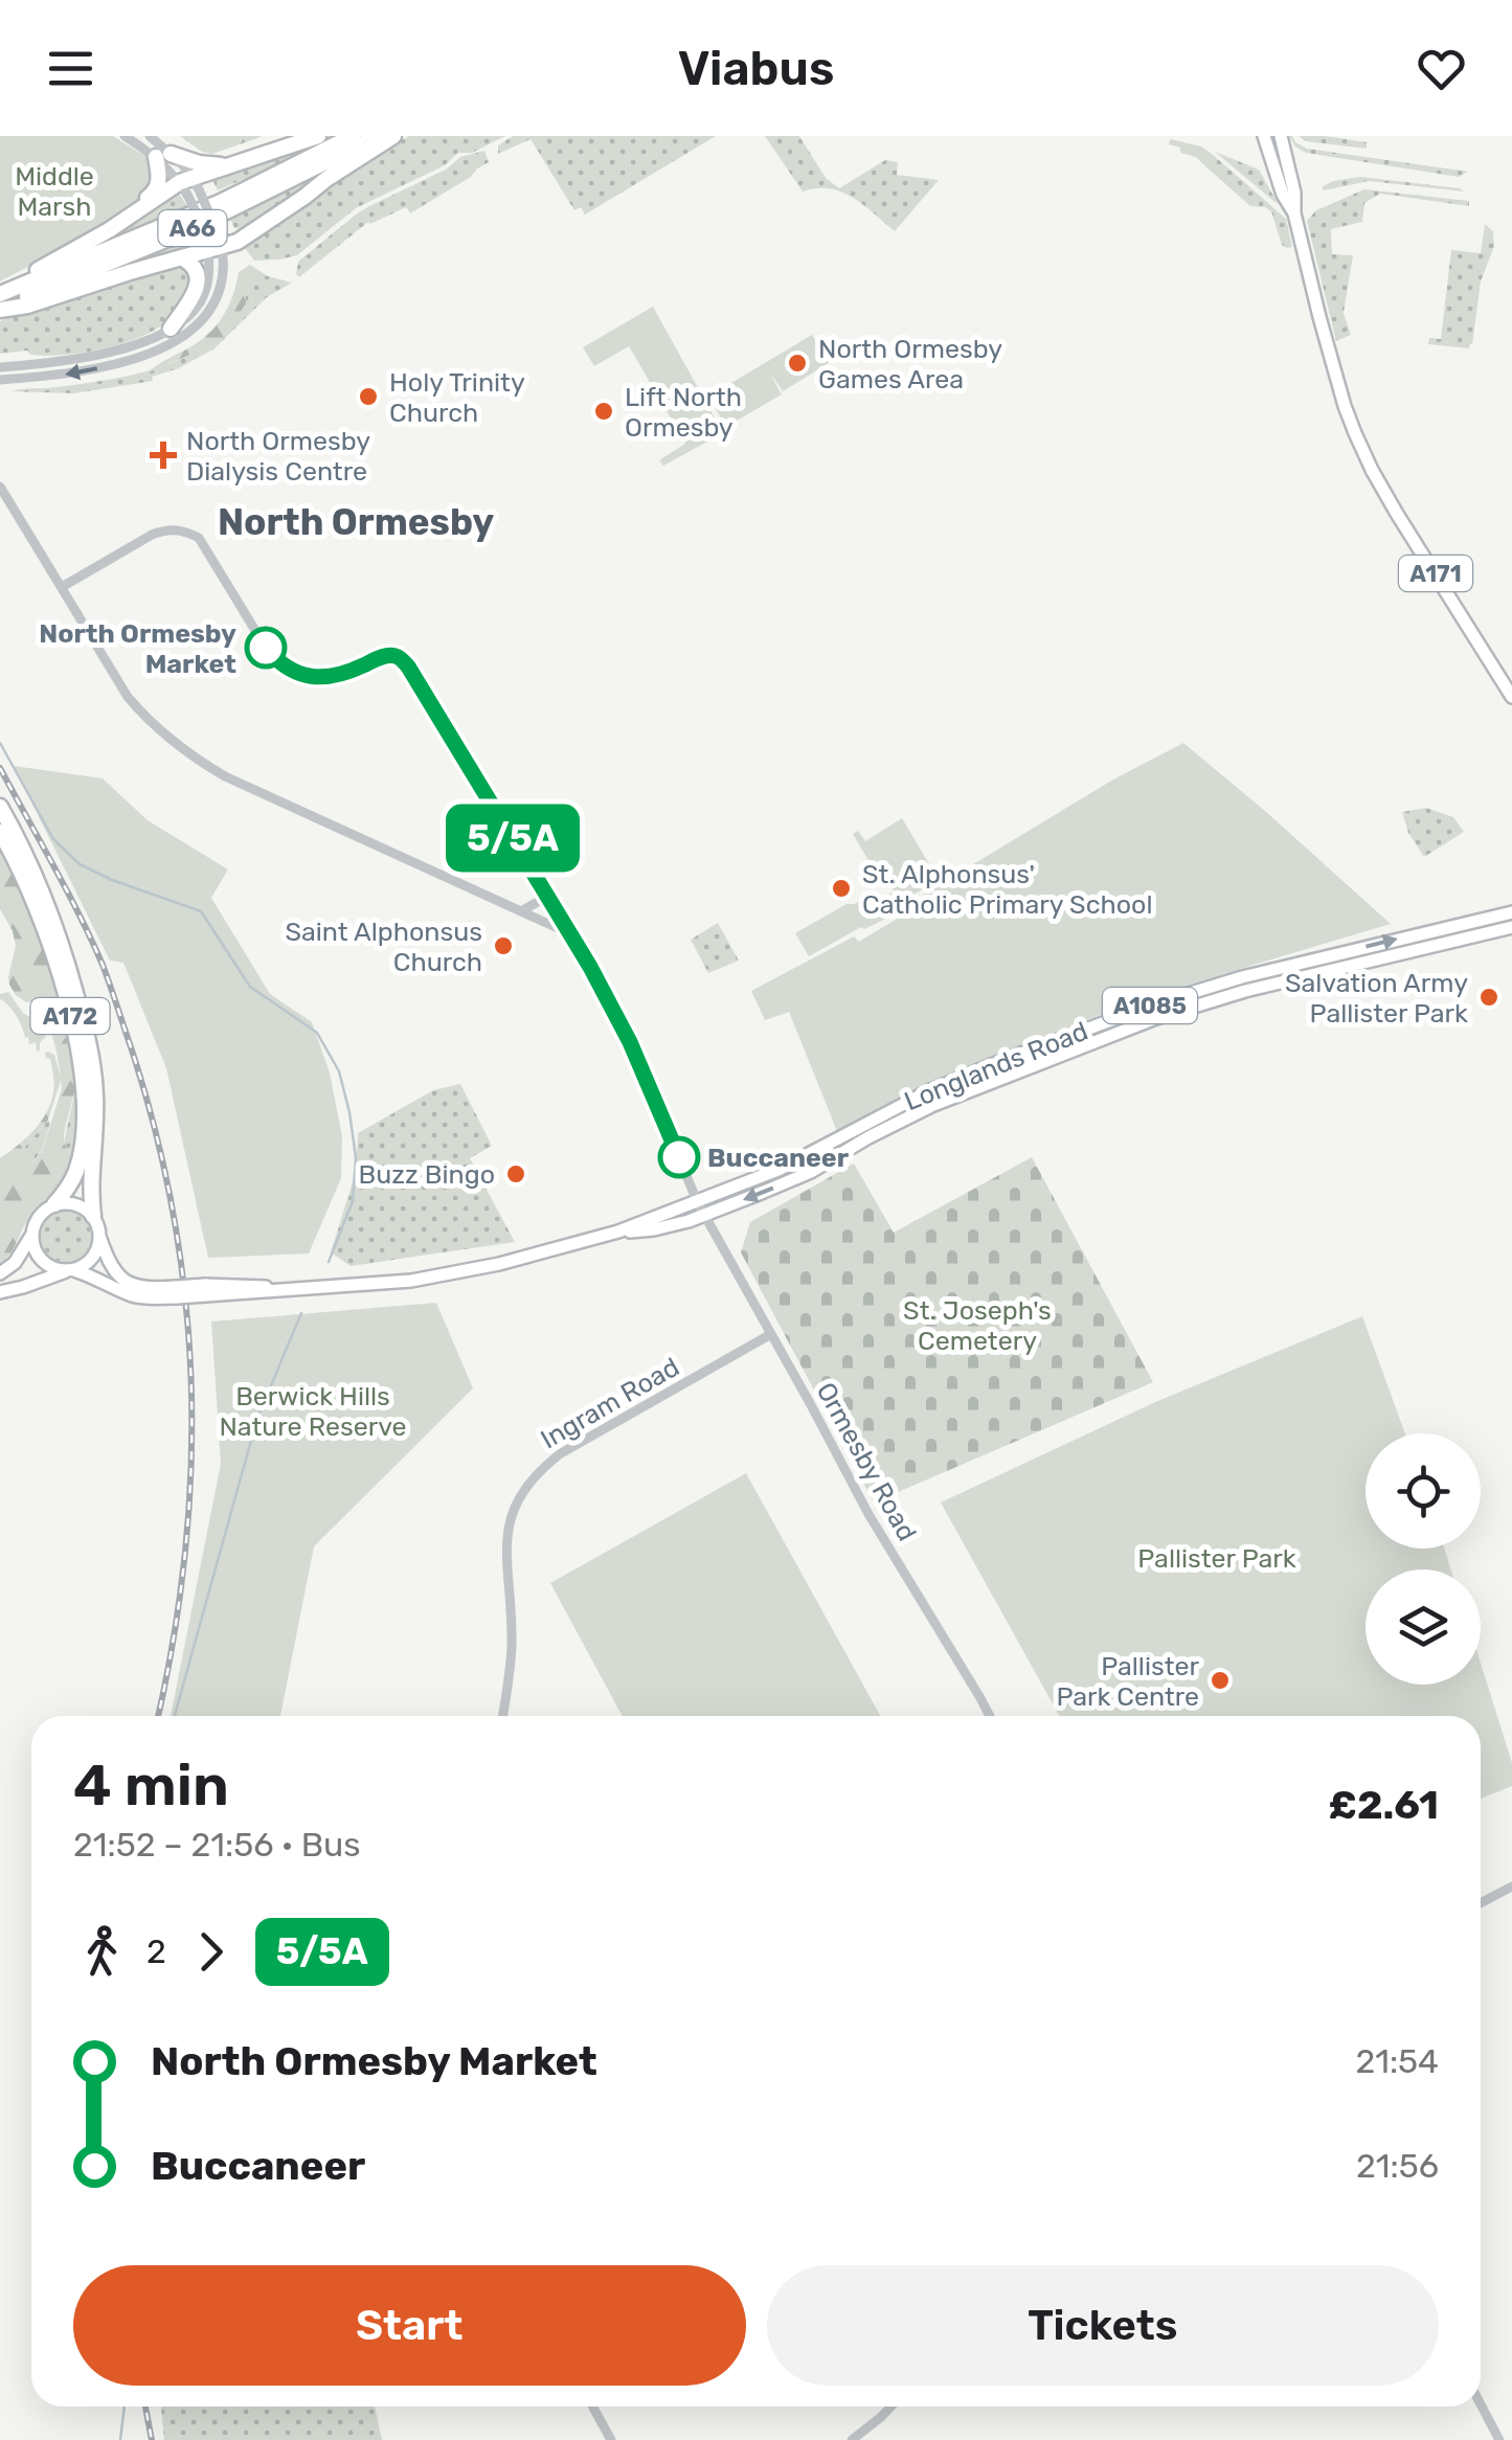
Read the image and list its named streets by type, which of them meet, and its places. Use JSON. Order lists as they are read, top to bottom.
{
  "streets": {
    "highway": ["A66", "A172"],
    "main road": ["A171", "A1085", "Longlands Road"],
    "street": ["Ingram Road", "Ormesby Road"]
  },
  "crossings": [
    ["A172", "Longlands Road"],
    ["Longlands Road", "Ormesby Road"],
    ["Ingram Road", "Ormesby Road"]
  ],
  "districts": ["North Ormesby"],
  "parks": [
    "Middle Marsh",
    "St. Joseph's Cemetery",
    "Berwick Hills Nature Reserve",
    "Pallister Park"
  ],
  "places": {
    "other": [
      "North Ormesby Games Area",
      "Holy Trinity Church",
      "Lift North Ormesby",
      "North Ormesby Market",
      "St. Alphonsus' Catholic Primary School",
      "Saint Alphonsus Church",
      "Salvation Army Pallister Park",
      "Buccaneer",
      "Buzz Bingo",
      "Pallister Park Centre"
    ],
    "health": ["North Ormesby Dialysis Centre"]
  },
  "lines": ["bus line 5/5A"],
  "page": {
    "header": "Viabus",
    "on_map": "5/5A",
    "heading": ["4 min", "21:52 – 21:56 · Bus", "£2.61"],
    "legs": ["2", "5/5A"],
    "list": [
      {
        "name": "North Ormesby Market",
        "value": "21:54"
      },
      {
        "name": "Buccaneer",
        "value": "21:56"
      }
    ],
    "buttons": ["Start", "Tickets"]
  }
}
